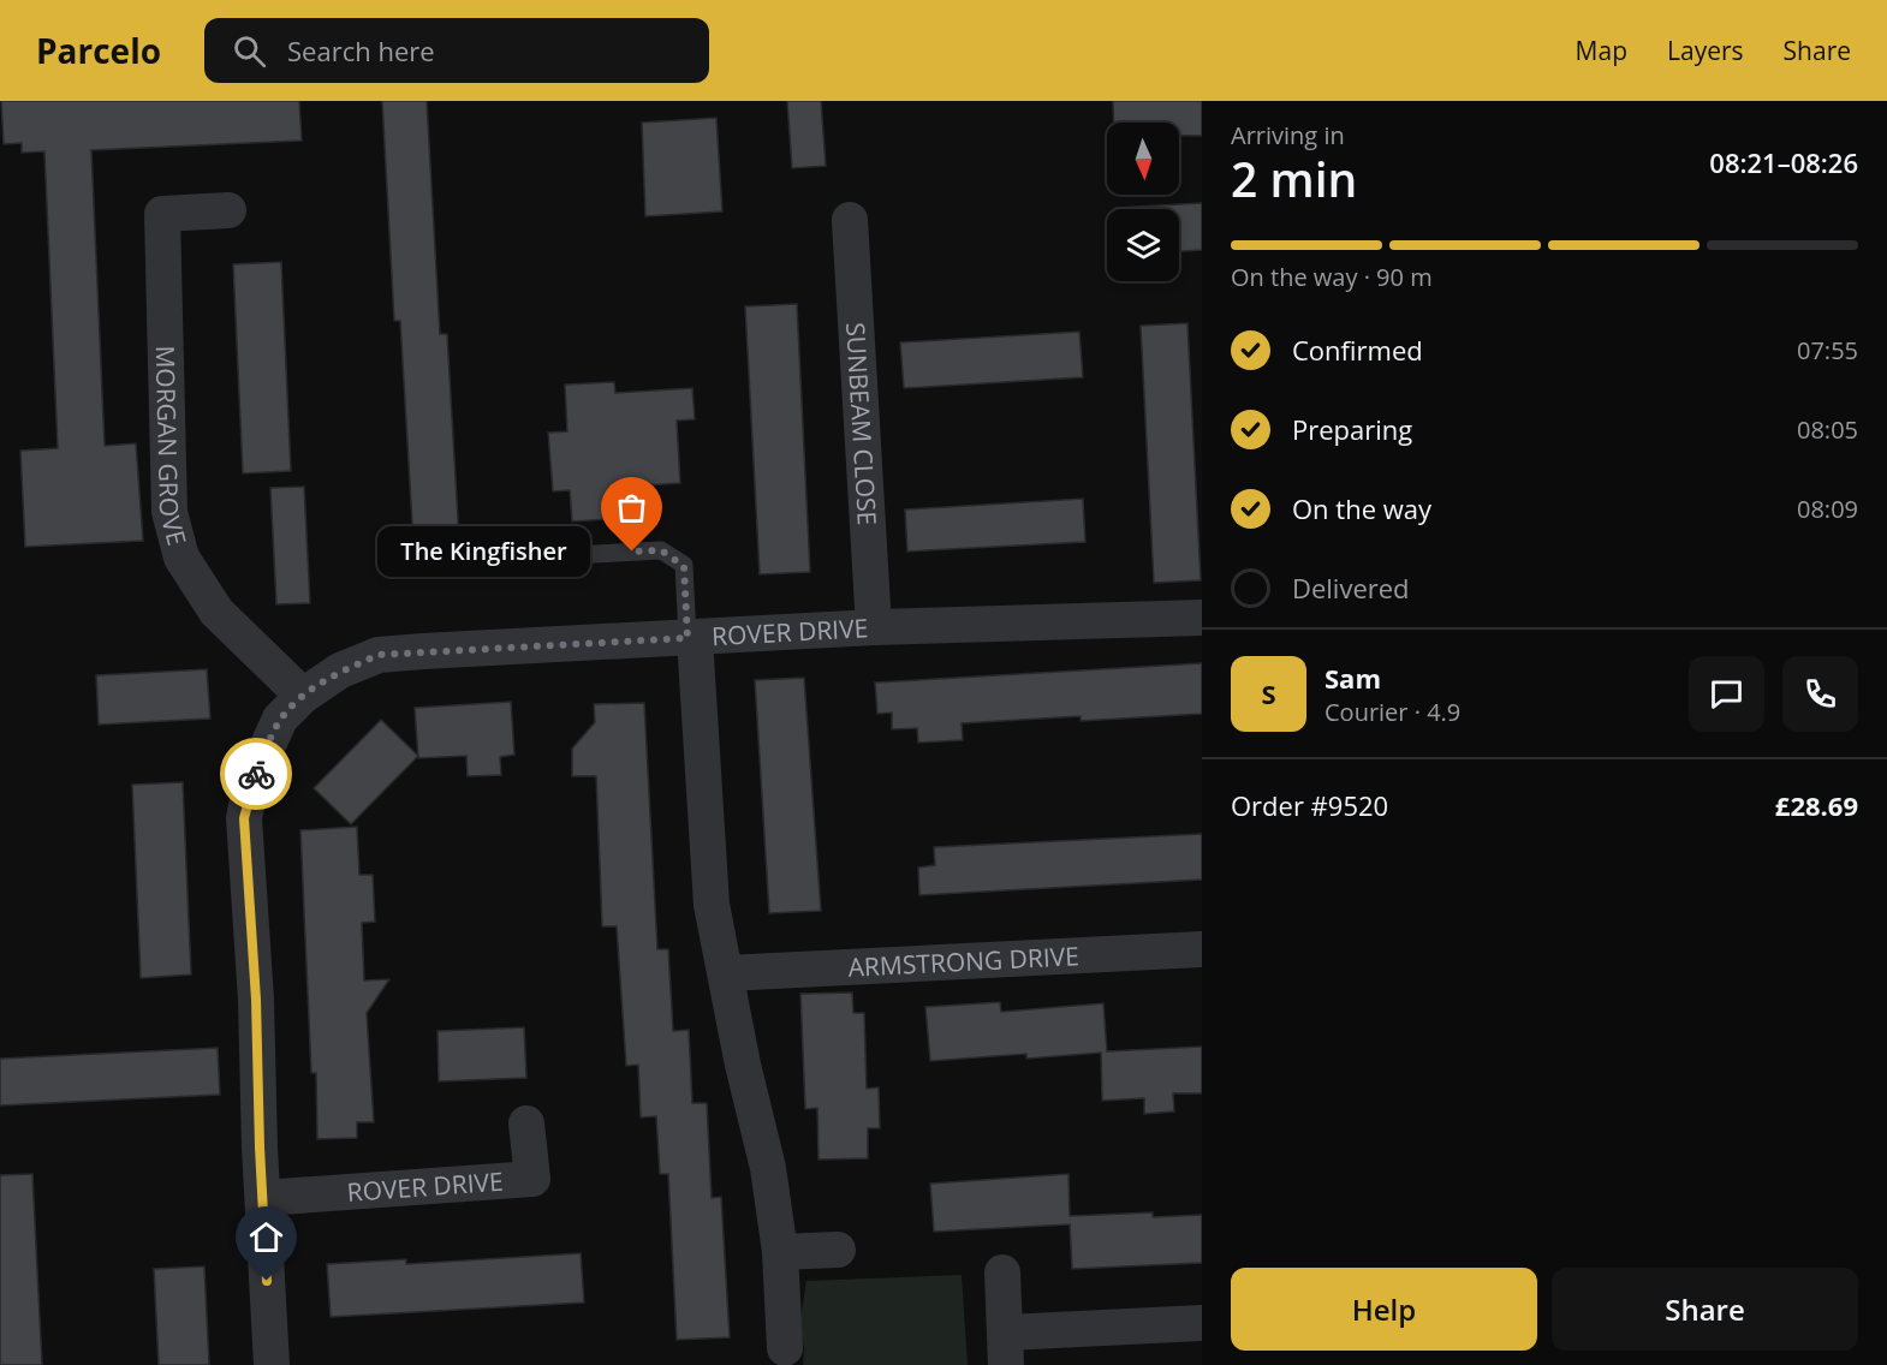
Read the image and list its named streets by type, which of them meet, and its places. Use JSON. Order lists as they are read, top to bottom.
{
  "streets": {
    "street": [
      "SUNBEAM CLOSE",
      "MORGAN GROVE",
      "ROVER DRIVE",
      "ARMSTRONG DRIVE"
    ]
  },
  "crossings": [
    ["SUNBEAM CLOSE", "ROVER DRIVE"],
    ["MORGAN GROVE", "ROVER DRIVE"]
  ],
  "places": ["The Kingfisher"],
  "north": "bottom",
  "page": {
    "header": "Parcelo",
    "search": "Search here",
    "nav": ["Map", "Layers", "Share"],
    "heading": ["2 min", "Arriving in", "08:21–08:26"],
    "panel": [
      "Sam",
      "Courier · 4.9",
      "Order #9520",
      "£28.69"
    ],
    "bar": "On the way · 90 m",
    "list": [
      ["Confirmed", "07:55"],
      ["Preparing", "08:05"],
      ["On the way", "08:09"],
      "Delivered"
    ],
    "bubble": "The Kingfisher",
    "round": "S",
    "buttons": ["Help", "Share"]
  }
}
